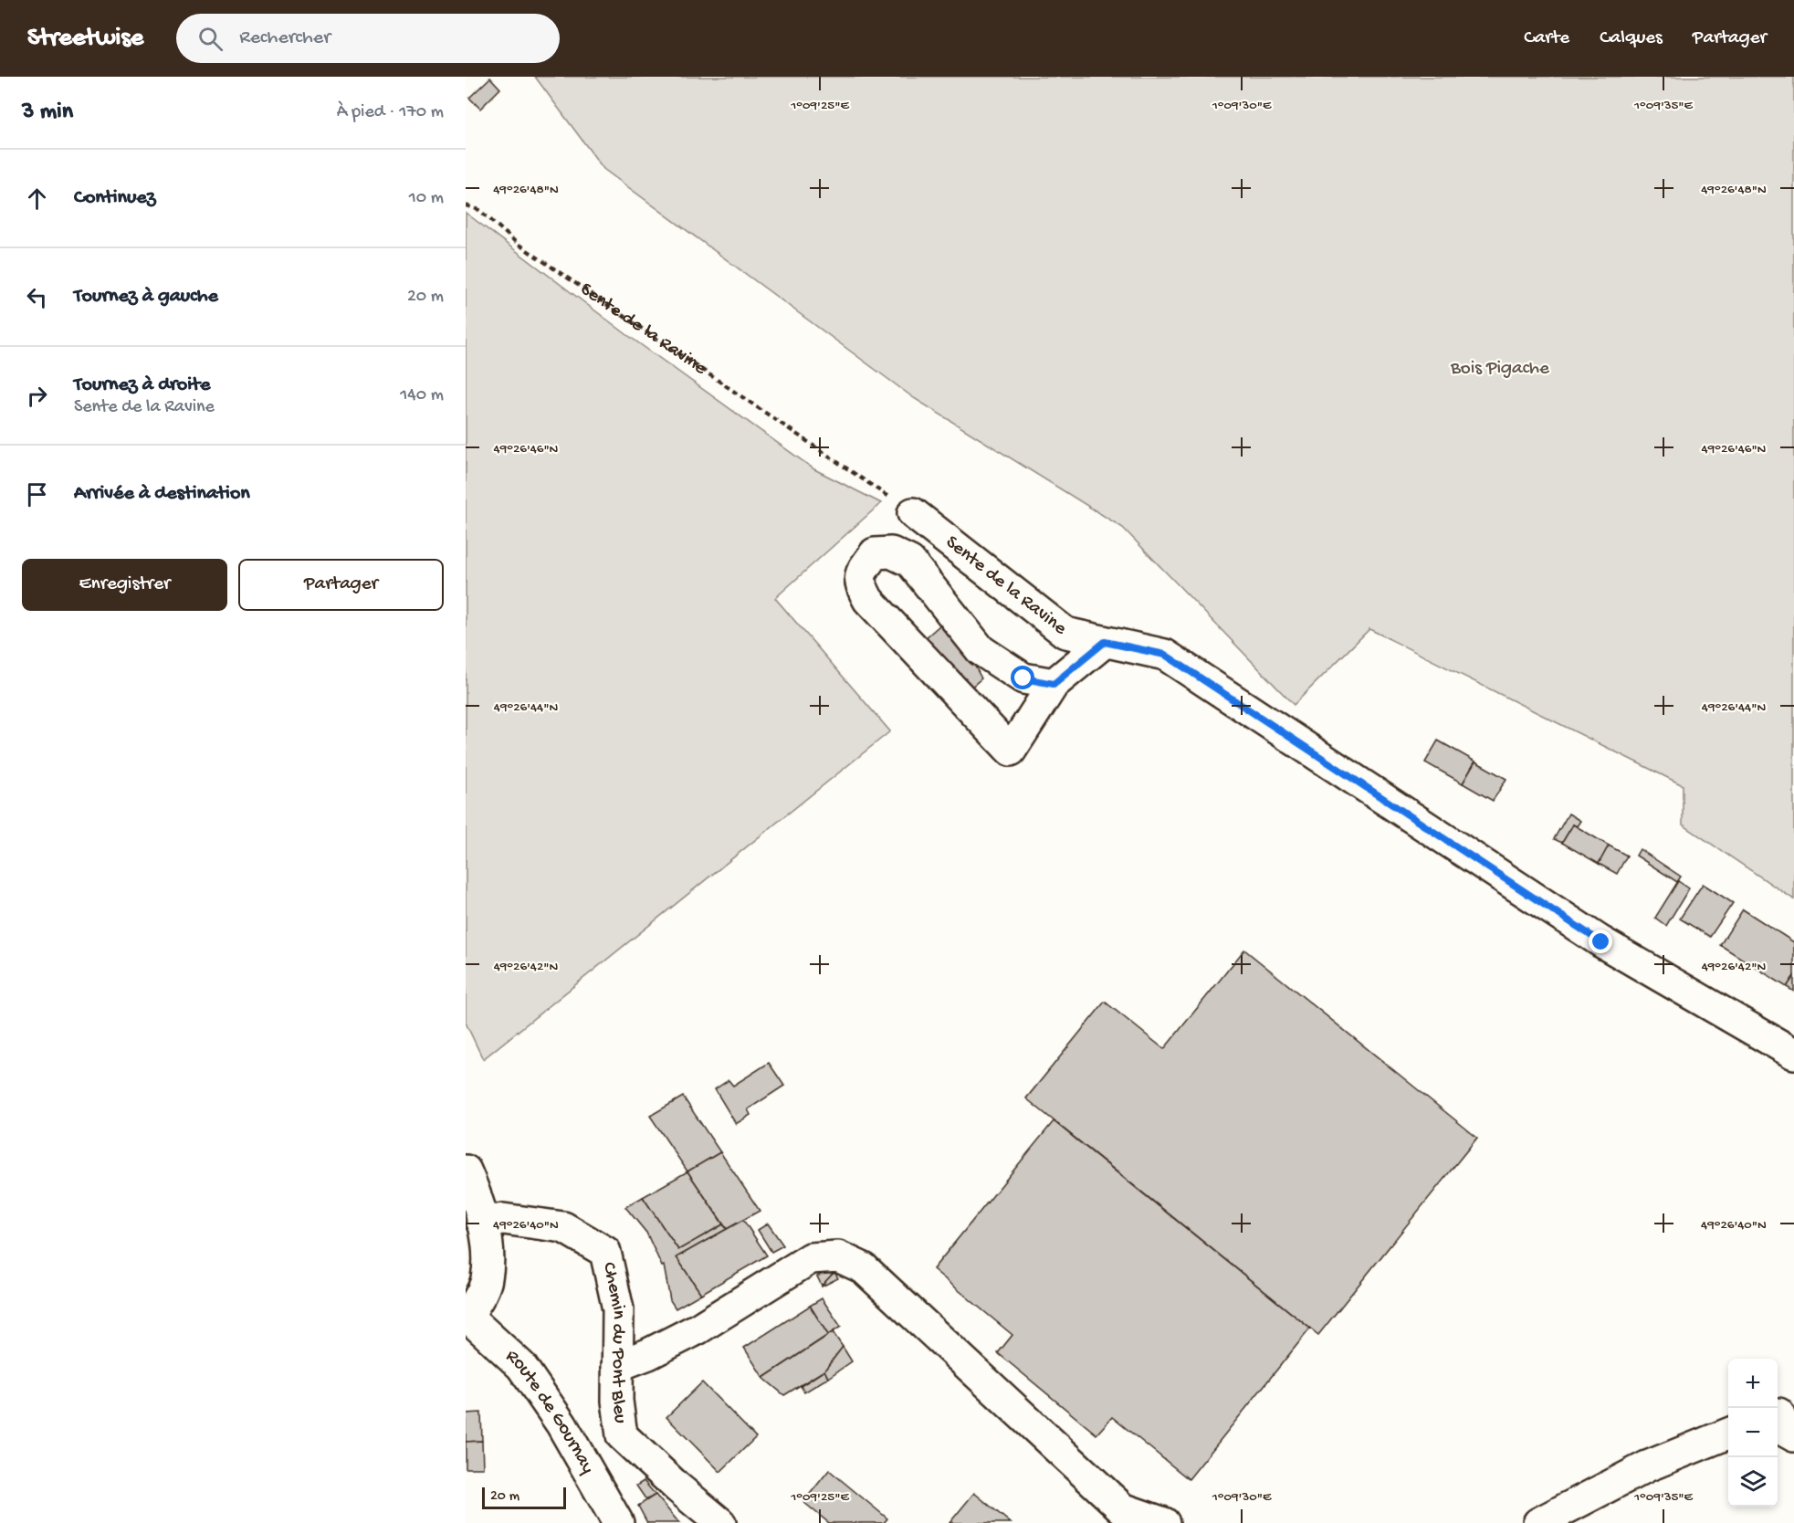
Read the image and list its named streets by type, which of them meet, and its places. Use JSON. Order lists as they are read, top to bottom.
{
  "streets": {
    "street": ["Sente de la Ravine", "Chemin du Pont Bleu", "Route de Gournay"]
  },
  "parks": ["Bois Pigache"],
  "scale_bar": "20 m",
  "page": {
    "header": "Streetwise",
    "search": "Rechercher",
    "nav": ["Carte", "Calques", "Partager"],
    "heading": ["3 min", "À pied · 170 m"],
    "list": [
      ["Continuez", "10 m"],
      ["Tournez à gauche", "20 m"],
      ["Tournez à droite", "Sente de la Ravine", "140 m"],
      "Arrivée à destination"
    ],
    "buttons": ["Enregistrer", "Partager"],
    "map_buttons": ["+", "−"],
    "scale": "20 m"
  },
  "coordinates": [
    "1°09'25\"E",
    "1°09'30\"E",
    "1°09'35\"E",
    "49°26'48\"N",
    "49°26'46\"N",
    "49°26'44\"N",
    "49°26'42\"N",
    "49°26'40\"N"
  ]
}
